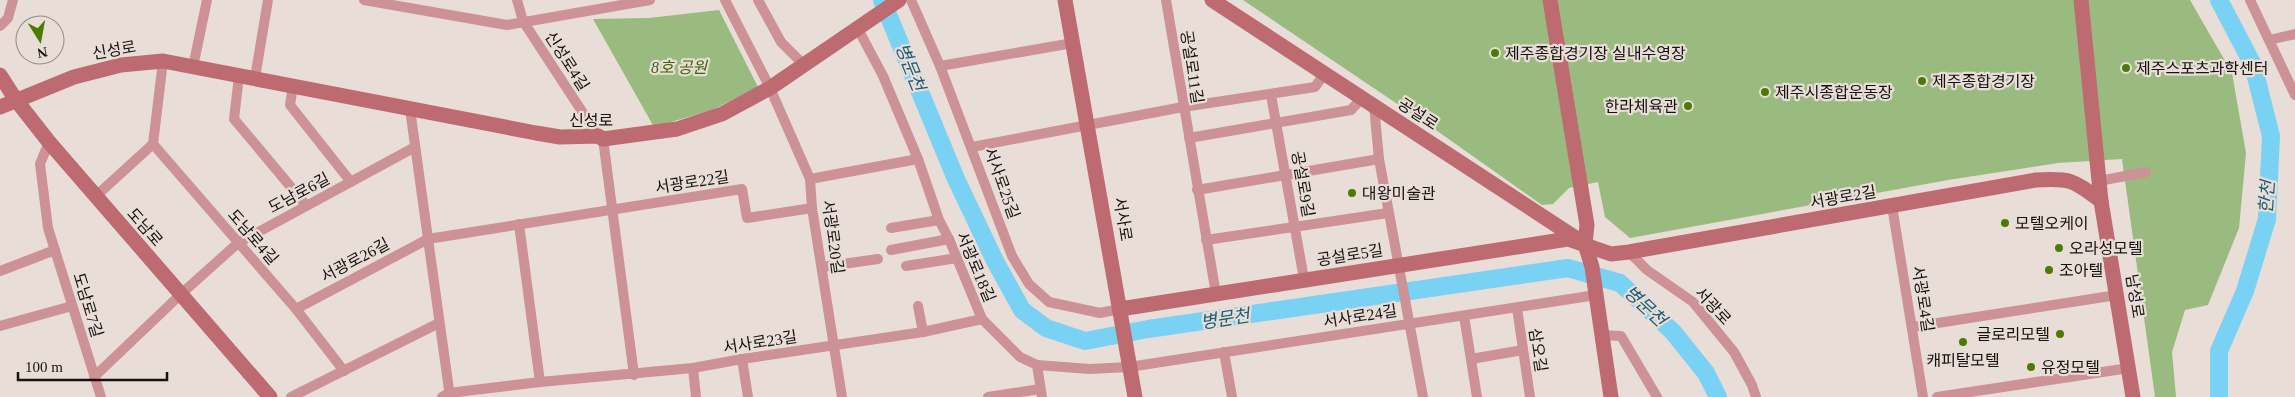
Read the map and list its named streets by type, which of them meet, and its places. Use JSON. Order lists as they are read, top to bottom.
{
  "streets": {
    "street": [
      "신성로",
      "신성로4길",
      "공설로11길",
      "공설로",
      "서광로22길",
      "서사로25길",
      "공설로9길",
      "도남로6길",
      "서광로2길",
      "서사로",
      "도남로",
      "도남로4길",
      "서광로20길",
      "공설로5길",
      "서광로26길",
      "서광로18길",
      "남성로",
      "서광로4길",
      "도남로7길",
      "서광로",
      "서사로24길",
      "서사로23길",
      "삼오길"
    ]
  },
  "crossings": [
    ["신성로", "신성로4길"],
    ["신성로", "서사로25길"],
    ["신성로", "도남로"],
    ["신성로", "서광로20길"],
    ["신성로", "서광로18길"],
    ["공설로11길", "공설로5길"],
    ["공설로", "서광로2길"],
    ["공설로", "공설로5길"],
    ["서광로22길", "서광로20길"],
    ["서광로22길", "서광로26길"],
    ["서사로25길", "서사로"],
    ["서사로25길", "공설로5길"],
    ["공설로9길", "공설로5길"],
    ["도남로6길", "도남로"],
    ["도남로6길", "도남로4길"],
    ["도남로6길", "도남로7길"],
    ["서광로2길", "공설로5길"],
    ["서광로2길", "남성로"],
    ["서광로2길", "서광로4길"],
    ["서광로2길", "서광로"],
    ["서사로", "공설로5길"],
    ["서사로", "서광로18길"],
    ["서사로", "서사로24길"],
    ["도남로", "도남로7길"],
    ["도남로4길", "서광로26길"],
    ["서광로20길", "서사로23길"],
    ["서광로18길", "서사로24길"],
    ["서광로18길", "서사로23길"],
    ["서사로24길", "삼오길"]
  ],
  "water": ["병문천", "한천"],
  "parks": ["8호 공원"],
  "places": [
    "제주종합경기장 실내수영장",
    "제주스포츠과학센터",
    "제주종합경기장",
    "제주시종합운동장",
    "한라체육관",
    "대왕미술관",
    "모텔오케이",
    "오라성모텔",
    "조아텔",
    "글로리모텔",
    "캐피탈모텔",
    "유정모텔"
  ],
  "scale_bar": "100 m",
  "north": "bottom"
}
